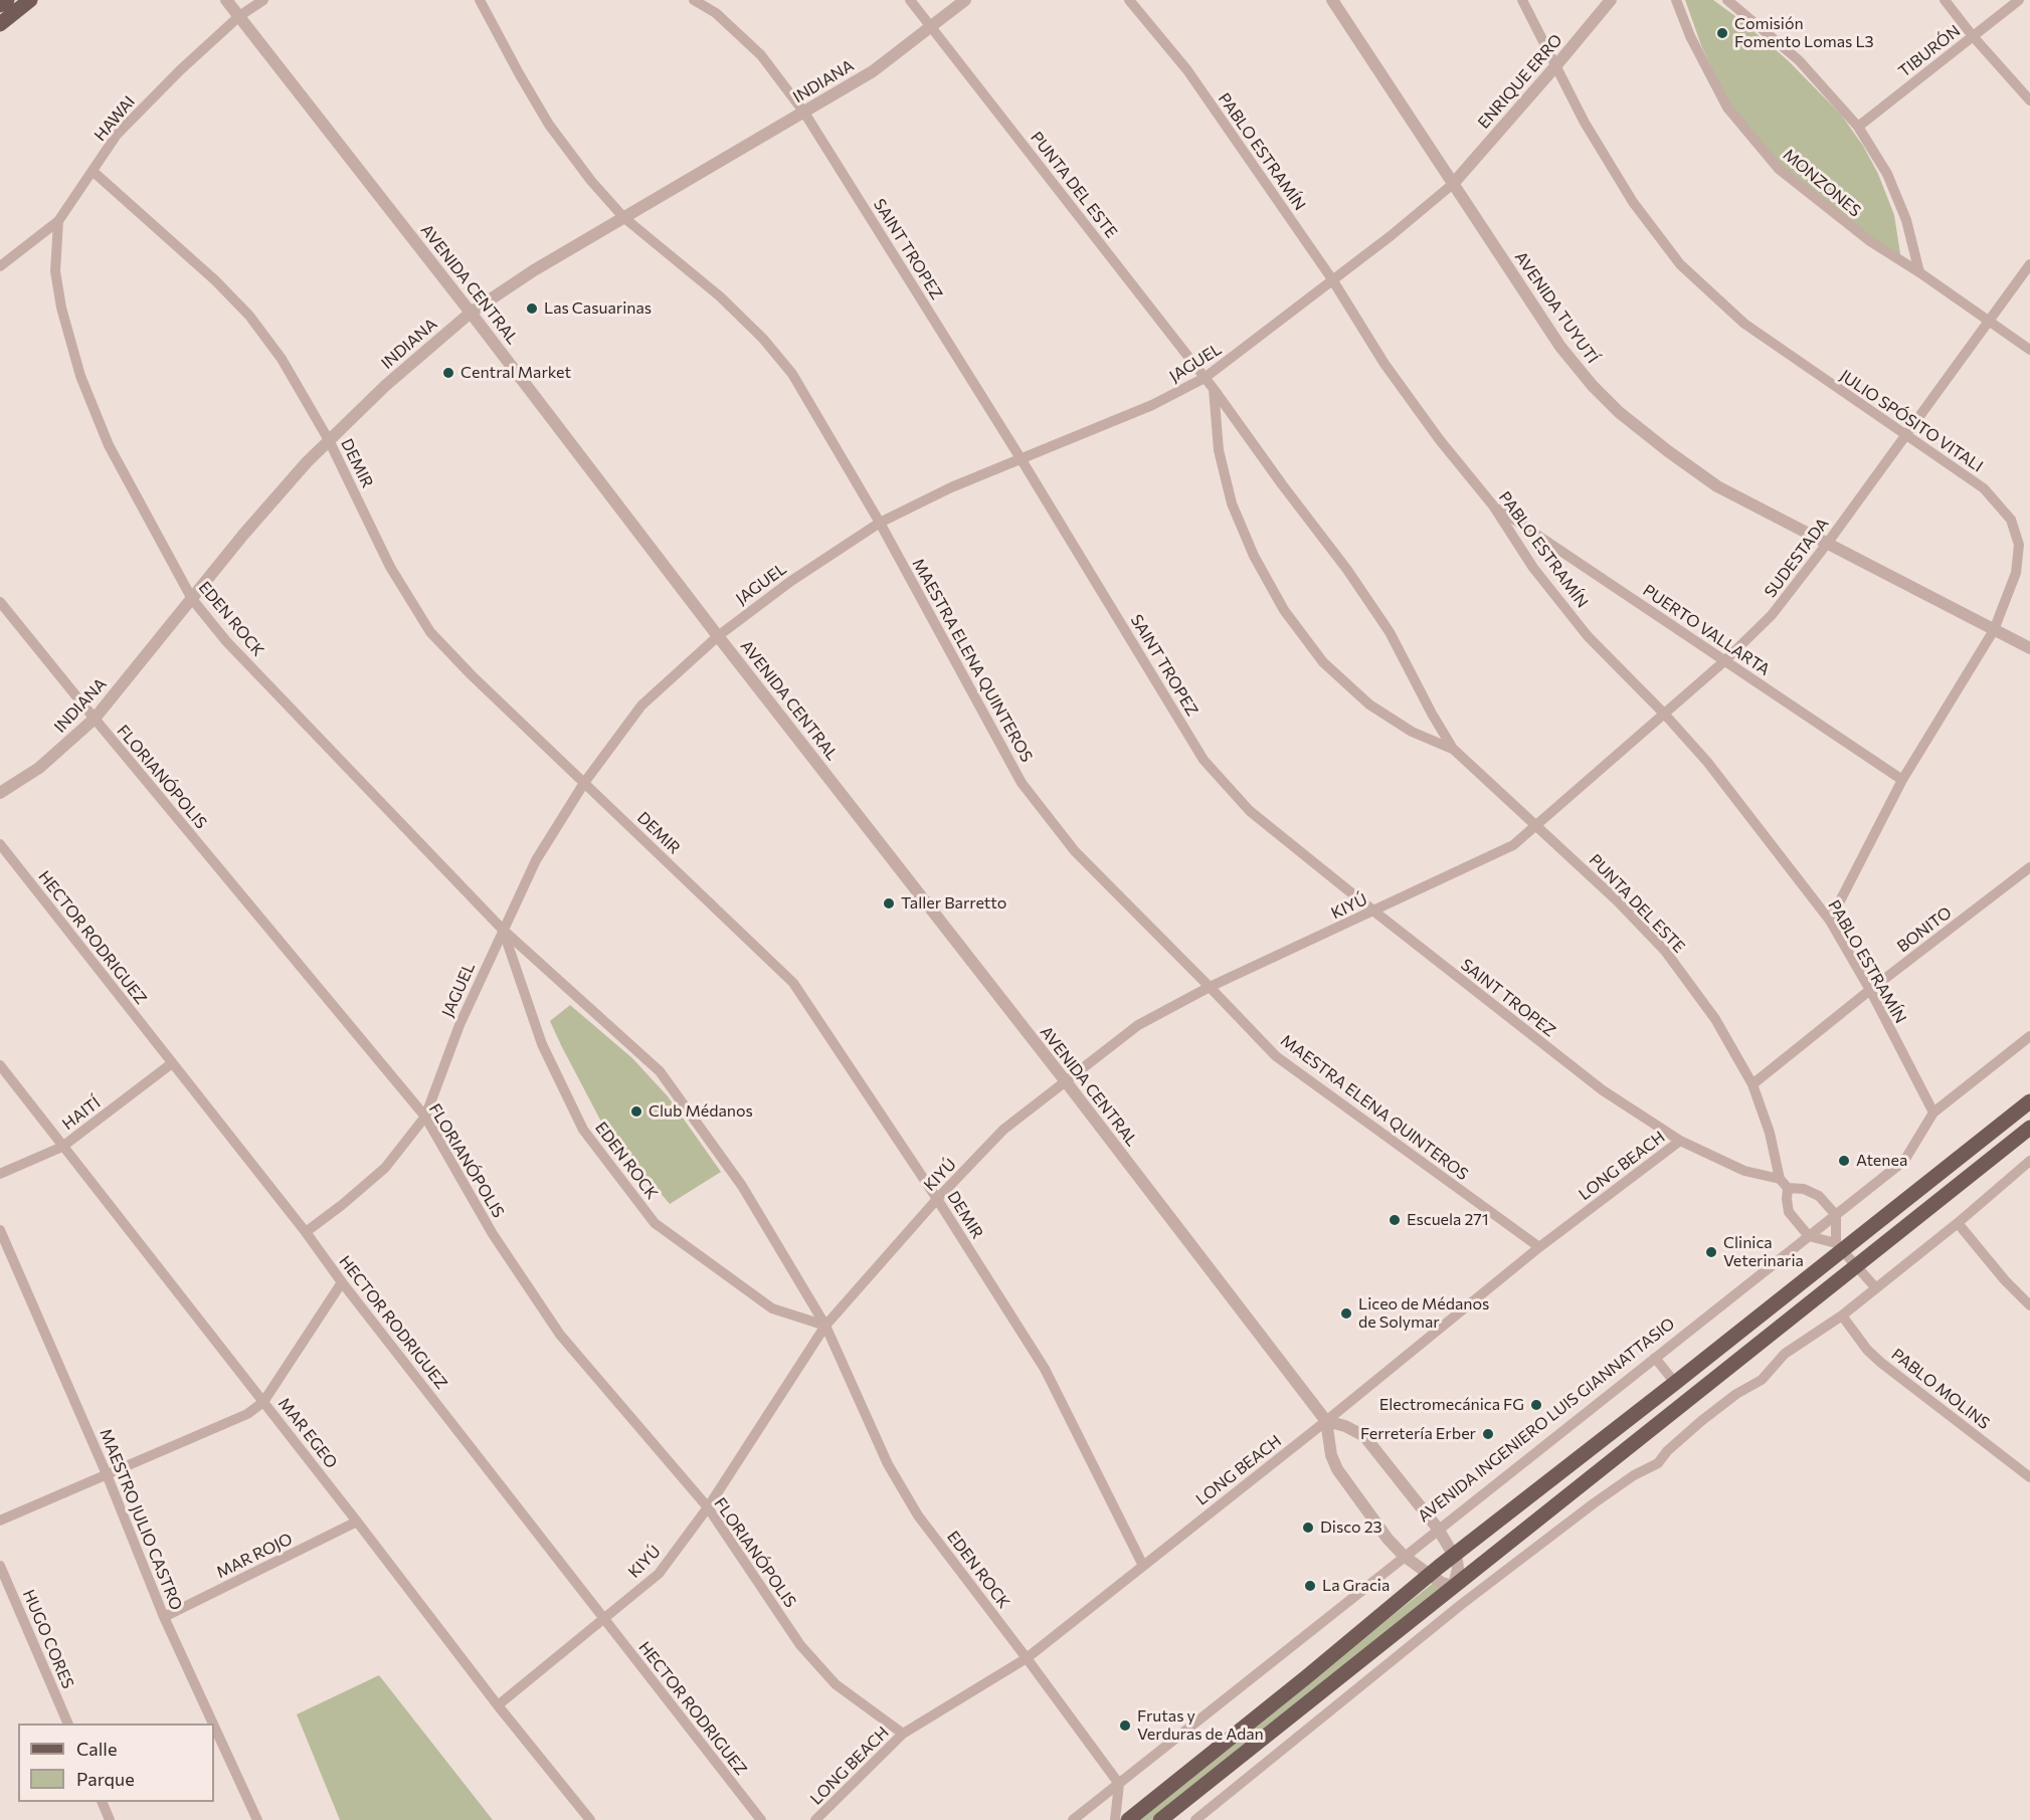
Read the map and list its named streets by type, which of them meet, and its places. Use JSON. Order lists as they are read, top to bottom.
{
  "streets": {
    "street": [
      "TIBURÓN",
      "INDIANA",
      "ENRIQUE ERRO",
      "HAWAI",
      "PABLO ESTRAMÍN",
      "MONZONES",
      "PUNTA DEL ESTE",
      "SAINT TROPEZ",
      "AVENIDA CENTRAL",
      "AVENIDA TUYUTÍ",
      "JAGUEL",
      "JULIO SPÓSITO VITALI",
      "DEMIR",
      "SUDESTADA",
      "EDEN ROCK",
      "PUERTO VALLARTA",
      "MAESTRA ELENA QUINTEROS",
      "FLORIANÓPOLIS",
      "KIYÚ",
      "BONITO",
      "HECTOR RODRIGUEZ",
      "HAITÍ",
      "LONG BEACH",
      "PABLO MOLINS",
      "AVENIDA INGENIERO LUIS GIANNATTASIO",
      "MAR EGEO",
      "MAESTRO JULIO CASTRO",
      "MAR ROJO",
      "HUGO CORES"
    ]
  },
  "crossings": [
    ["INDIANA", "PUNTA DEL ESTE"],
    ["INDIANA", "SAINT TROPEZ"],
    ["INDIANA", "AVENIDA CENTRAL"],
    ["INDIANA", "DEMIR"],
    ["INDIANA", "EDEN ROCK"],
    ["INDIANA", "MAESTRA ELENA QUINTEROS"],
    ["INDIANA", "FLORIANÓPOLIS"],
    ["ENRIQUE ERRO", "AVENIDA TUYUTÍ"],
    ["ENRIQUE ERRO", "JAGUEL"],
    ["ENRIQUE ERRO", "JULIO SPÓSITO VITALI"],
    ["HAWAI", "AVENIDA CENTRAL"],
    ["HAWAI", "DEMIR"],
    ["HAWAI", "EDEN ROCK"],
    ["PABLO ESTRAMÍN", "JAGUEL"],
    ["PABLO ESTRAMÍN", "JULIO SPÓSITO VITALI"],
    ["PABLO ESTRAMÍN", "SUDESTADA"],
    ["PABLO ESTRAMÍN", "PUERTO VALLARTA"],
    ["PABLO ESTRAMÍN", "BONITO"],
    ["PABLO ESTRAMÍN", "AVENIDA INGENIERO LUIS GIANNATTASIO"],
    ["MONZONES", "SUDESTADA"],
    ["PUNTA DEL ESTE", "SAINT TROPEZ"],
    ["PUNTA DEL ESTE", "JAGUEL"],
    ["PUNTA DEL ESTE", "SUDESTADA"],
    ["PUNTA DEL ESTE", "KIYÚ"],
    ["PUNTA DEL ESTE", "BONITO"],
    ["SAINT TROPEZ", "JAGUEL"],
    ["SAINT TROPEZ", "KIYÚ"],
    ["SAINT TROPEZ", "LONG BEACH"],
    ["AVENIDA CENTRAL", "JAGUEL"],
    ["AVENIDA CENTRAL", "KIYÚ"],
    ["AVENIDA CENTRAL", "LONG BEACH"],
    ["AVENIDA CENTRAL", "AVENIDA INGENIERO LUIS GIANNATTASIO"],
    ["AVENIDA TUYUTÍ", "JAGUEL"],
    ["AVENIDA TUYUTÍ", "JULIO SPÓSITO VITALI"],
    ["AVENIDA TUYUTÍ", "SUDESTADA"],
    ["JAGUEL", "DEMIR"],
    ["JAGUEL", "EDEN ROCK"],
    ["JAGUEL", "MAESTRA ELENA QUINTEROS"],
    ["JAGUEL", "FLORIANÓPOLIS"],
    ["JAGUEL", "HECTOR RODRIGUEZ"],
    ["JULIO SPÓSITO VITALI", "SUDESTADA"],
    ["JULIO SPÓSITO VITALI", "PUERTO VALLARTA"],
    ["DEMIR", "KIYÚ"],
    ["DEMIR", "LONG BEACH"],
    ["SUDESTADA", "PUERTO VALLARTA"],
    ["SUDESTADA", "KIYÚ"],
    ["EDEN ROCK", "KIYÚ"],
    ["EDEN ROCK", "LONG BEACH"],
    ["EDEN ROCK", "AVENIDA INGENIERO LUIS GIANNATTASIO"],
    ["MAESTRA ELENA QUINTEROS", "KIYÚ"],
    ["MAESTRA ELENA QUINTEROS", "LONG BEACH"],
    ["FLORIANÓPOLIS", "KIYÚ"],
    ["FLORIANÓPOLIS", "LONG BEACH"],
    ["KIYÚ", "HECTOR RODRIGUEZ"],
    ["KIYÚ", "MAR EGEO"],
    ["HECTOR RODRIGUEZ", "HAITÍ"],
    ["HAITÍ", "MAR EGEO"],
    ["MAR EGEO", "MAR ROJO"],
    ["MAESTRO JULIO CASTRO", "MAR ROJO"]
  ],
  "places": [
    "Comisión Fomento Lomas L3",
    "Las Casuarinas",
    "Central Market",
    "Taller Barretto",
    "Club Médanos",
    "Atenea",
    "Escuela 271",
    "Clinica Veterinaria",
    "Liceo de Médanos de Solymar",
    "Electromecánica FG",
    "Ferretería Erber",
    "Disco 23",
    "La Gracia",
    "Frutas y Verduras de Adan"
  ],
  "legend": ["Calle", "Parque"]
}
